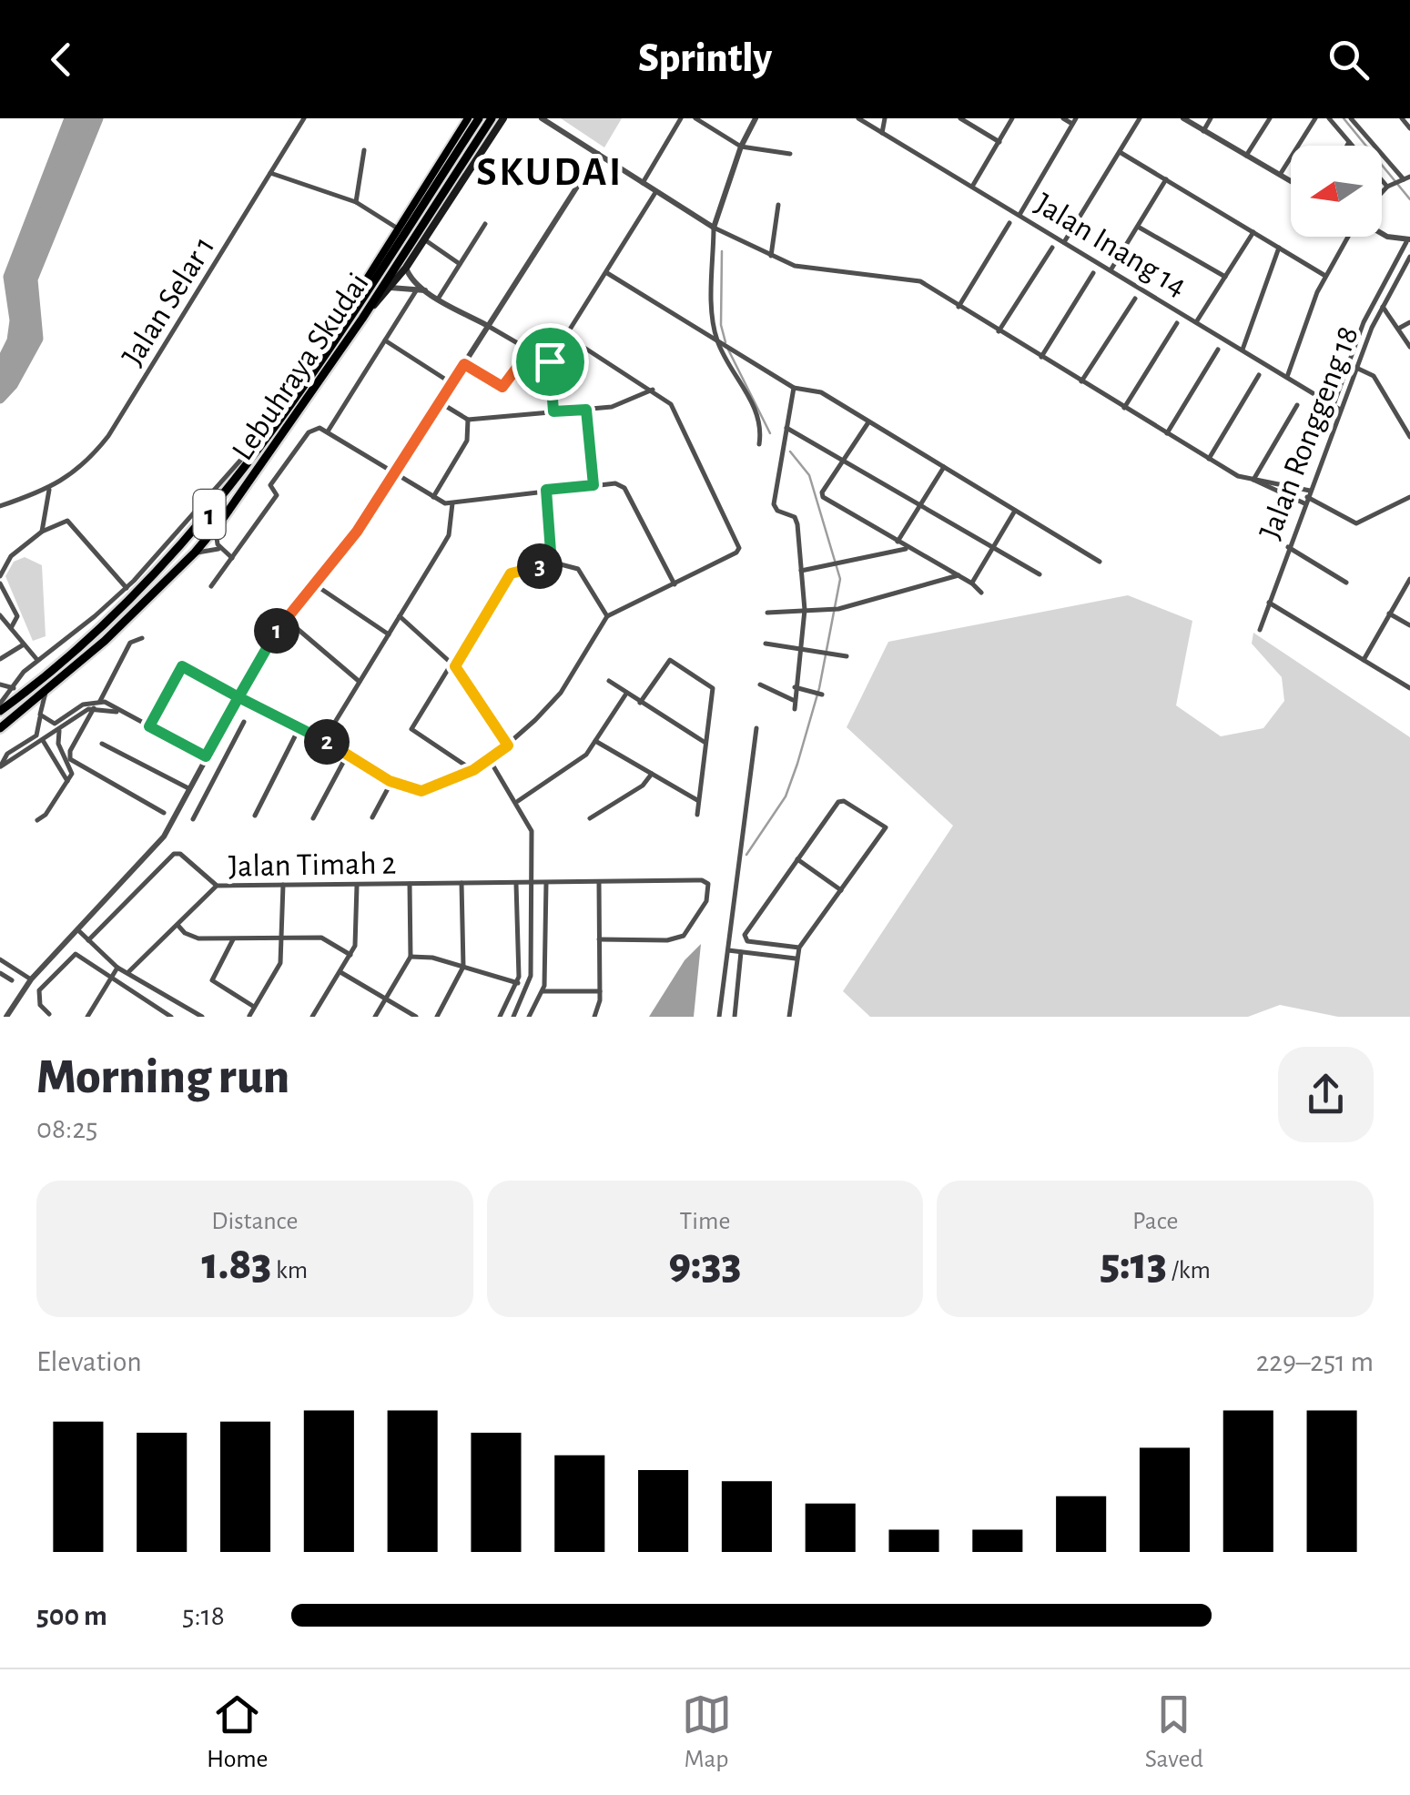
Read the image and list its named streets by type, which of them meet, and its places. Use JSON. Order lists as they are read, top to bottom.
{
  "streets": {
    "highway": ["Lebuhraya Skudai", "1"],
    "street": [
      "Jalan Inang 14",
      "Jalan Selar 1",
      "Jalan Ronggeng 18",
      "Jalan Timah 2"
    ]
  },
  "crossings": [
    ["Jalan Inang 14", "Jalan Ronggeng 18"]
  ],
  "districts": ["SKUDAI"],
  "north": "left",
  "page": {
    "header": "Sprintly",
    "pins": ["3", "1", "2"],
    "heading": ["Morning run", "08:25"],
    "stats": [
      ["Distance", "1.83 km"],
      ["Time", "9:33"],
      ["Pace", "5:13 /km"]
    ],
    "chart": ["Elevation", "229–251 m"],
    "list": [
      {
        "name": "500 m",
        "note": "5:18"
      }
    ],
    "tabs": ["Home", "Map", "Saved"]
  }
}
